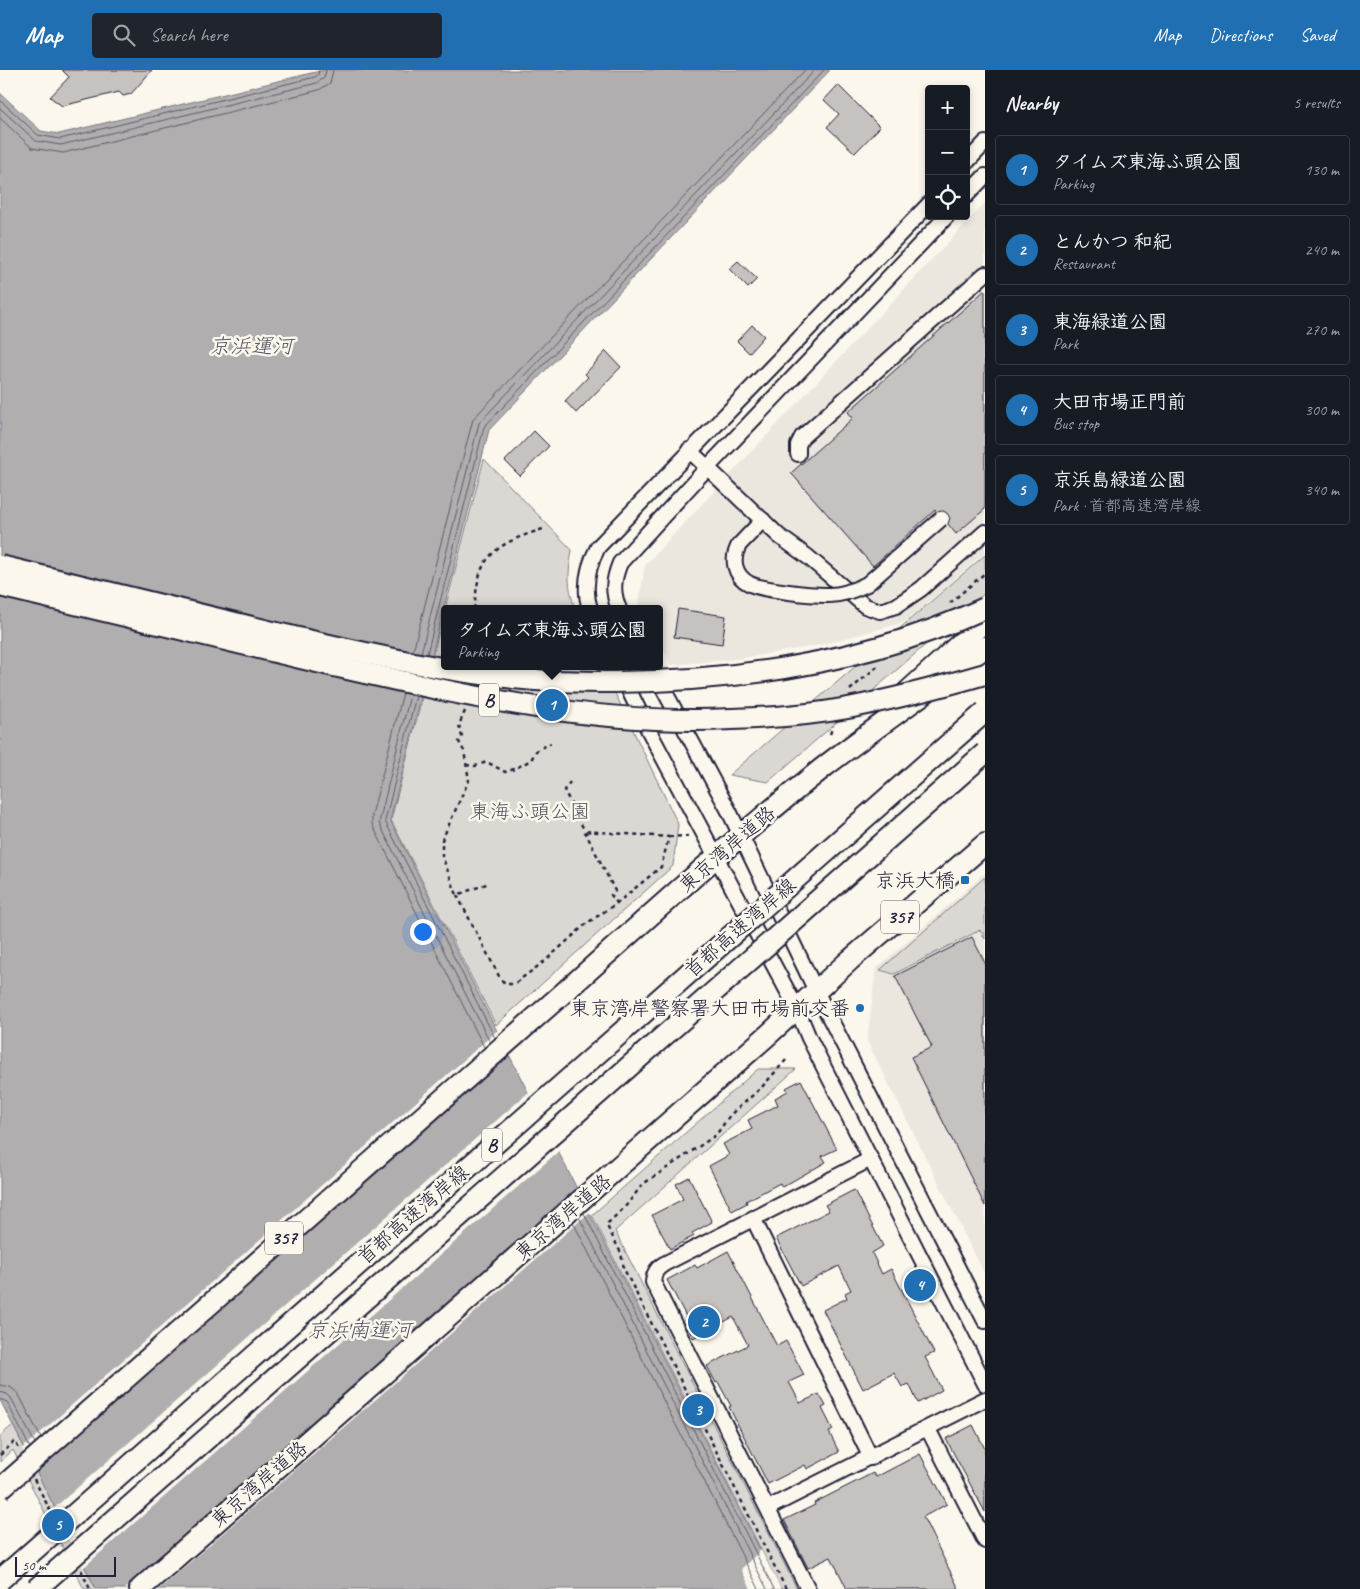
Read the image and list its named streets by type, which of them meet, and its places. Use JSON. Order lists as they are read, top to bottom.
{
  "streets": {
    "highway": [
      "B",
      "東京湾岸道路",
      "357",
      "首都高速湾岸線"
    ]
  },
  "water": ["京浜運河", "京浜南運河"],
  "parks": ["東海ふ頭公園"],
  "places": {
    "transit": ["京浜大橋"],
    "other": ["東京湾岸警察署大田市場前交番"]
  },
  "scale_bar": "50 m",
  "page": {
    "header": "Map",
    "search": "Search here",
    "nav": ["Map", "Directions", "Saved"],
    "heading": ["Nearby", "5 results"],
    "map_buttons": ["+", "−"],
    "list": [
      {
        "mark": "1",
        "name": "タイムズ東海ふ頭公園",
        "note": "Parking",
        "value": "130 m"
      },
      {
        "mark": "2",
        "name": "とんかつ 和紀",
        "note": "Restaurant",
        "value": "240 m"
      },
      {
        "mark": "3",
        "name": "東海緑道公園",
        "note": "Park",
        "value": "270 m"
      },
      {
        "mark": "4",
        "name": "大田市場正門前",
        "note": "Bus stop",
        "value": "300 m"
      },
      {
        "mark": "5",
        "name": "京浜島緑道公園",
        "note": "Park · 首都高速湾岸線",
        "value": "340 m"
      }
    ],
    "popup": ["タイムズ東海ふ頭公園", "Parking"],
    "pins": [
      "1",
      "4",
      "2",
      "3",
      "5"
    ],
    "scale": "50 m"
  }
}
